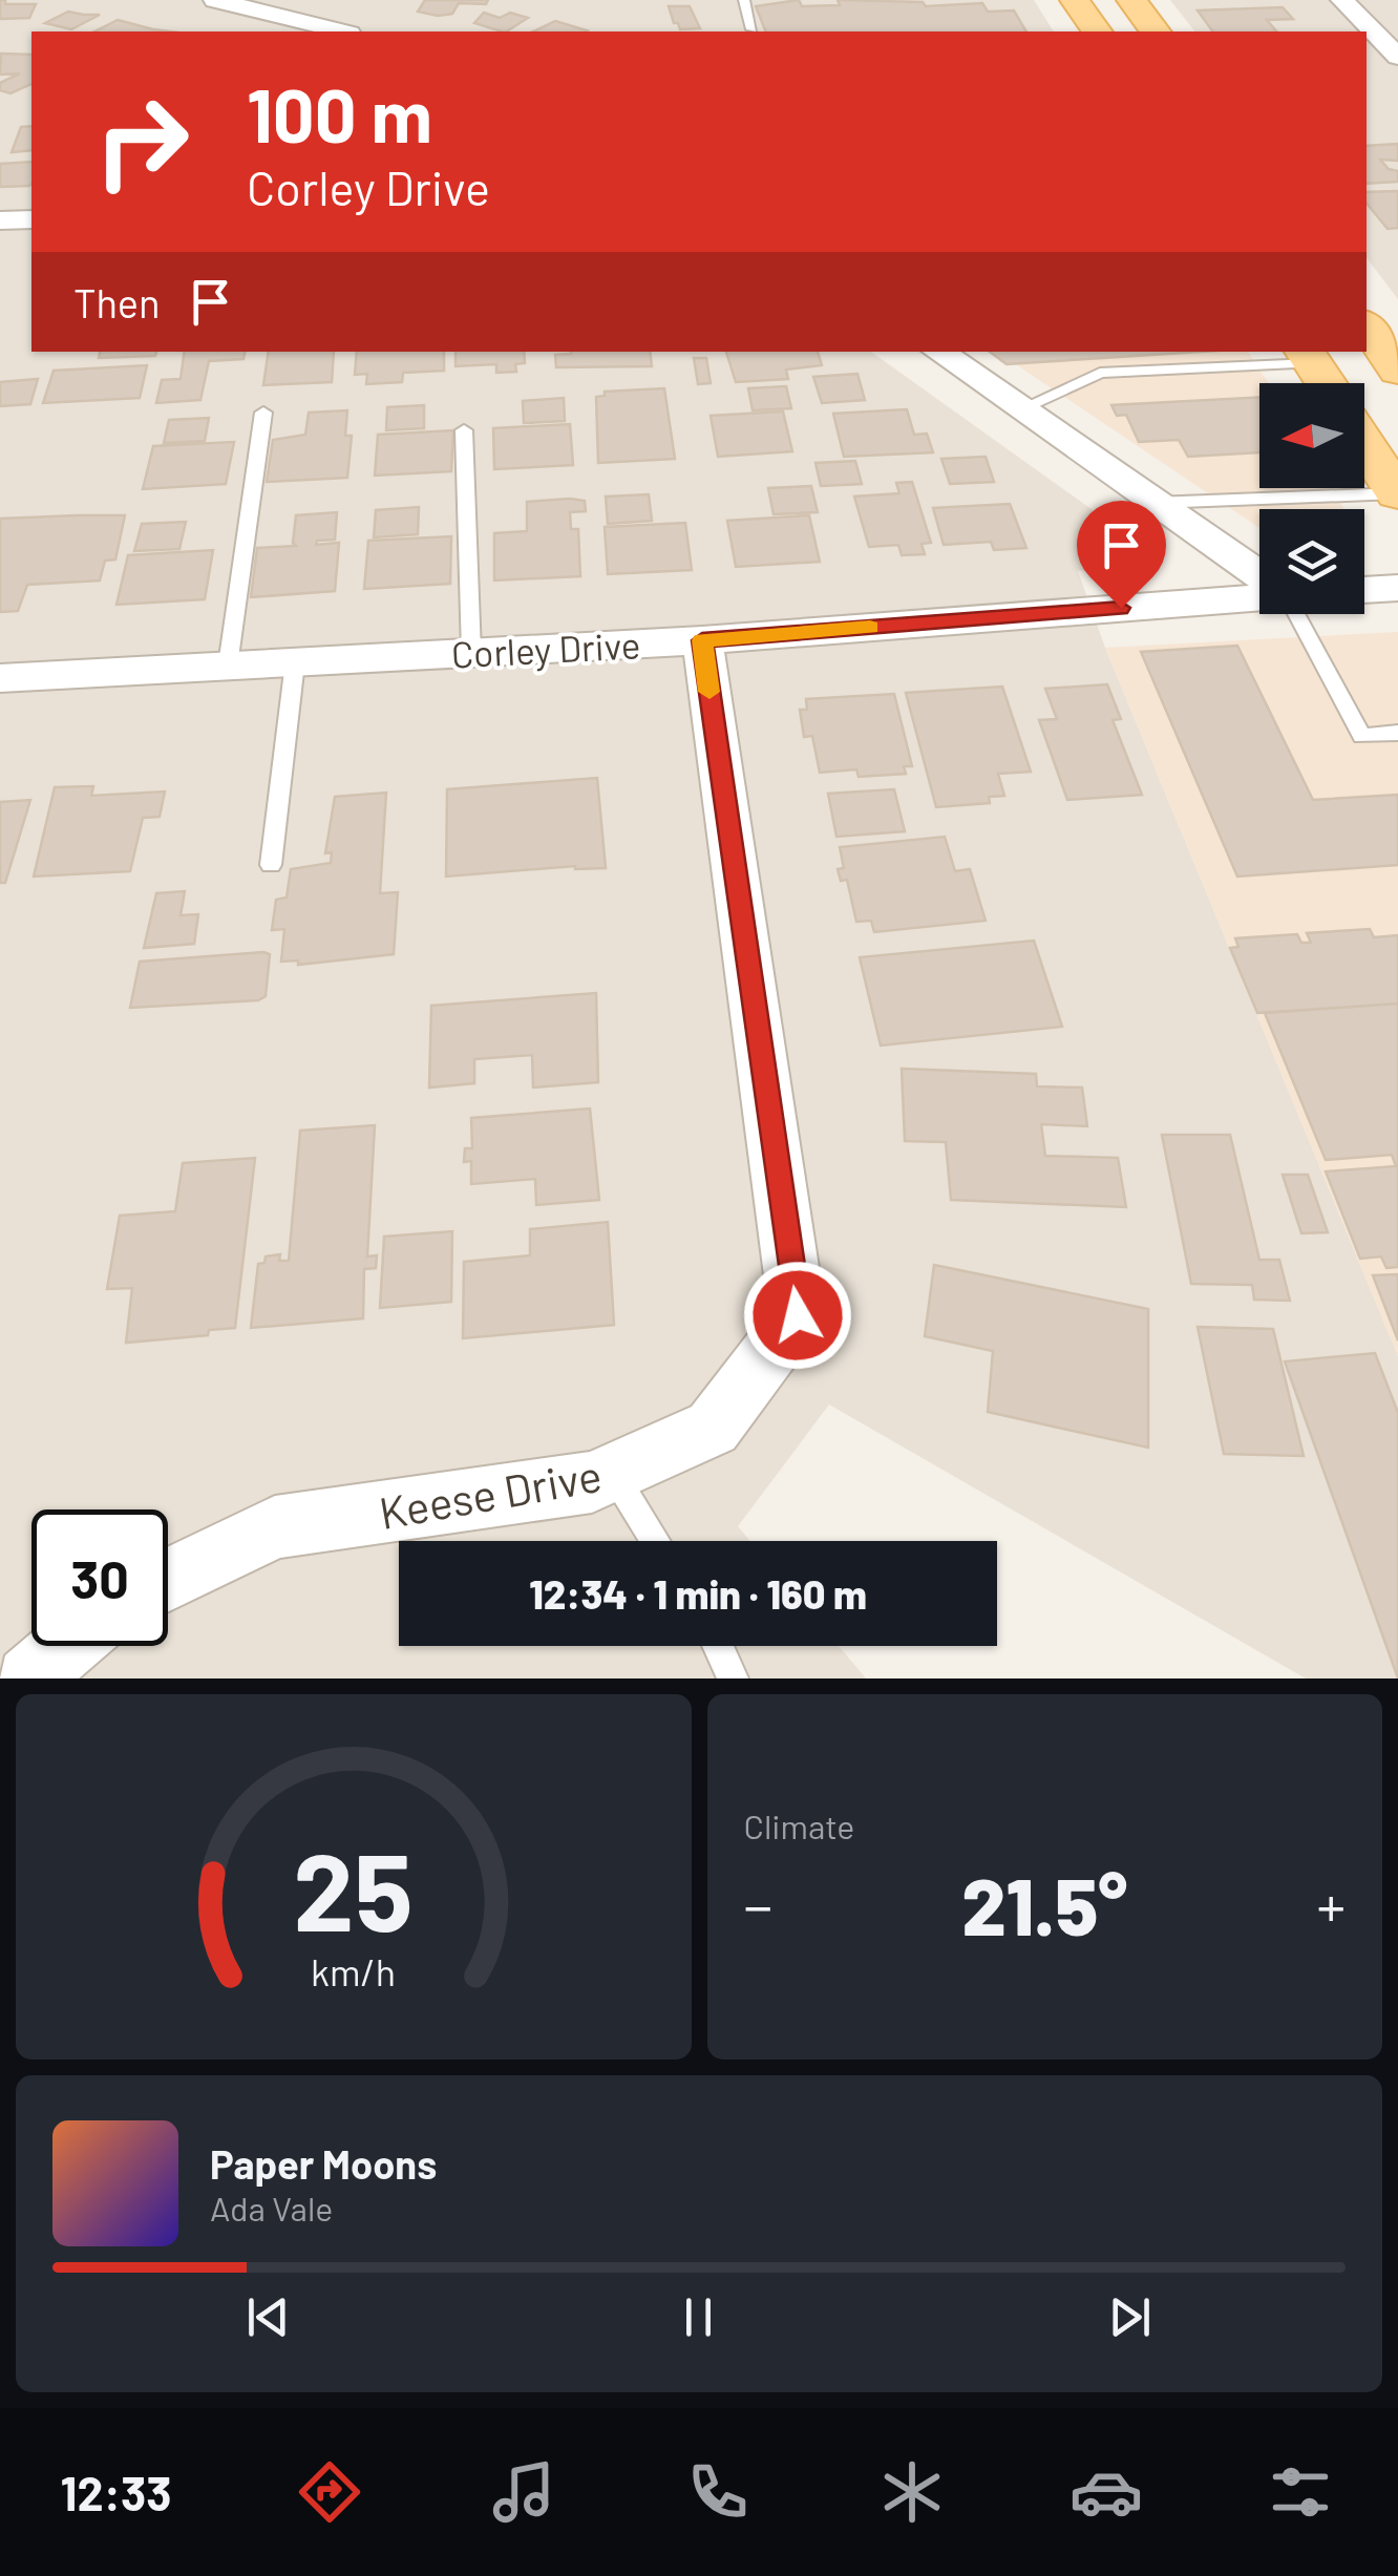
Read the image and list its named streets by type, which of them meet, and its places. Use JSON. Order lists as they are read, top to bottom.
{
  "streets": {
    "street": ["Corley Drive", "Keese Drive"]
  },
  "crossings": [
    ["Corley Drive", "Keese Drive"]
  ],
  "north": "left",
  "page": {
    "turn": ["100 m", "Corley Drive"],
    "then": "Then",
    "limit": "30",
    "trip": "12:34 · 1 min · 160 m",
    "tile": "Climate",
    "heat": ["−", "21.5°", "+"],
    "song": ["Paper Moons", "Ada Vale"],
    "tabs": "12:33",
    "gauge": ["25", "km/h"]
  }
}
